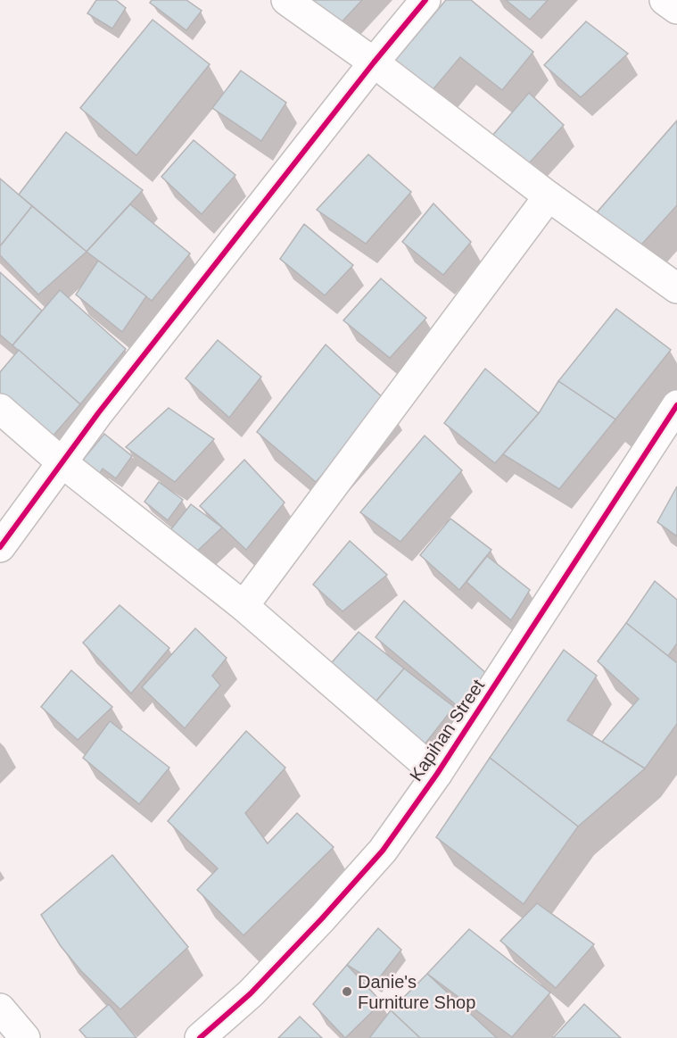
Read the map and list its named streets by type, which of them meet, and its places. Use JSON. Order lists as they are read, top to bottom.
{
  "streets": {
    "street": ["Kapihan Street"]
  },
  "places": ["Danie's Furniture Shop"]
}
